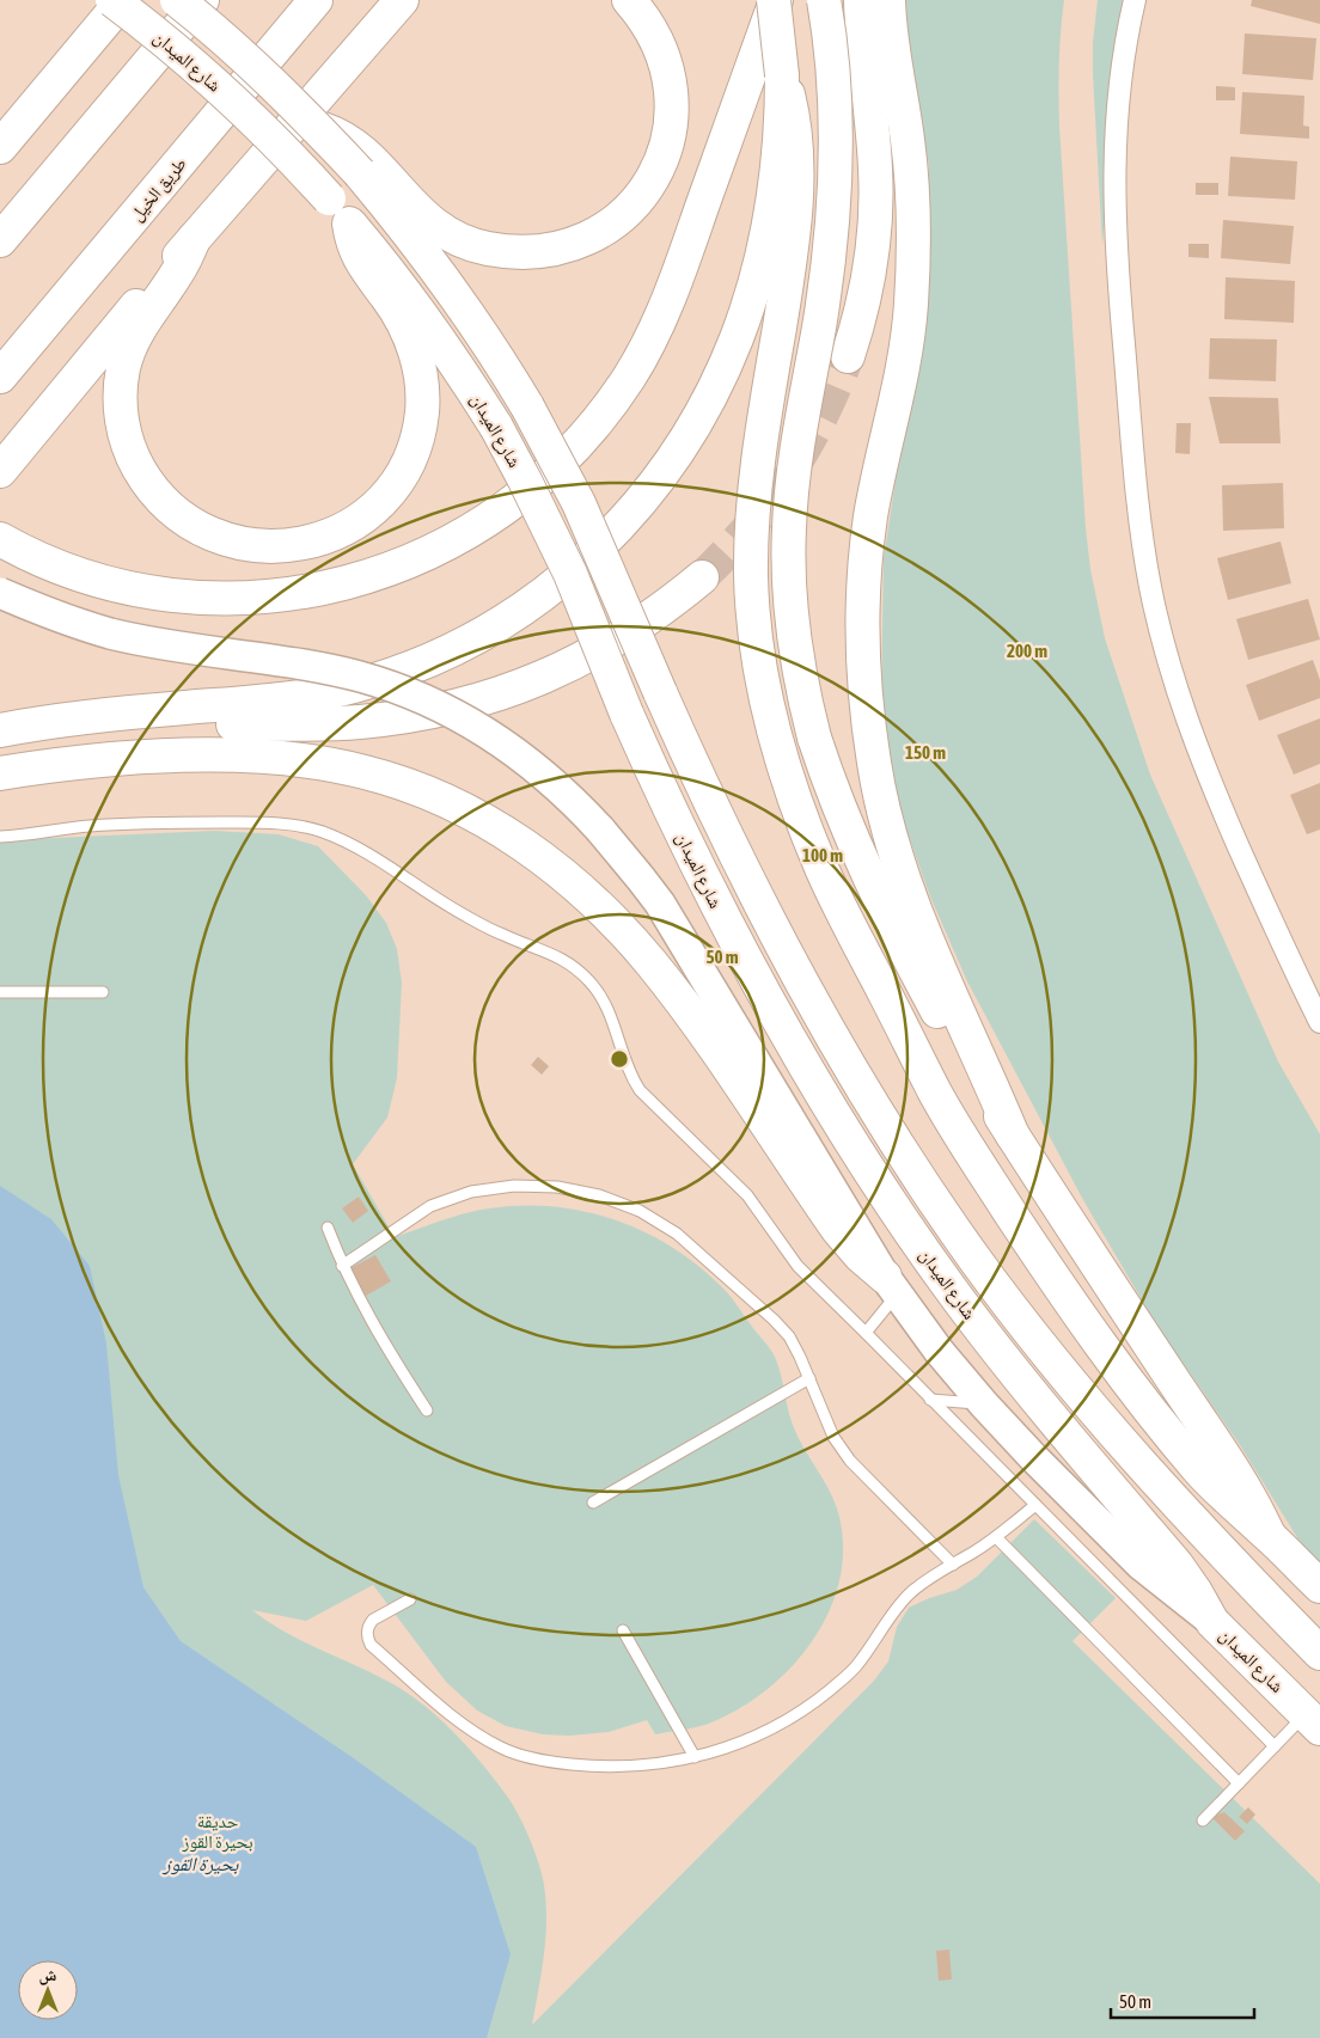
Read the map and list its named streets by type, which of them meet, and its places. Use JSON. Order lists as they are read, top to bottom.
{
  "streets": {
    "main road": ["شارع الميدان", "طريق الخيل"]
  },
  "water": ["بحيرة القوز"],
  "parks": ["حديقة بحيرة القوز"],
  "scale_bar": "50 m",
  "north": "top",
  "rings": [
    "200 m",
    "150 m",
    "100 m",
    "50 m"
  ]
}
